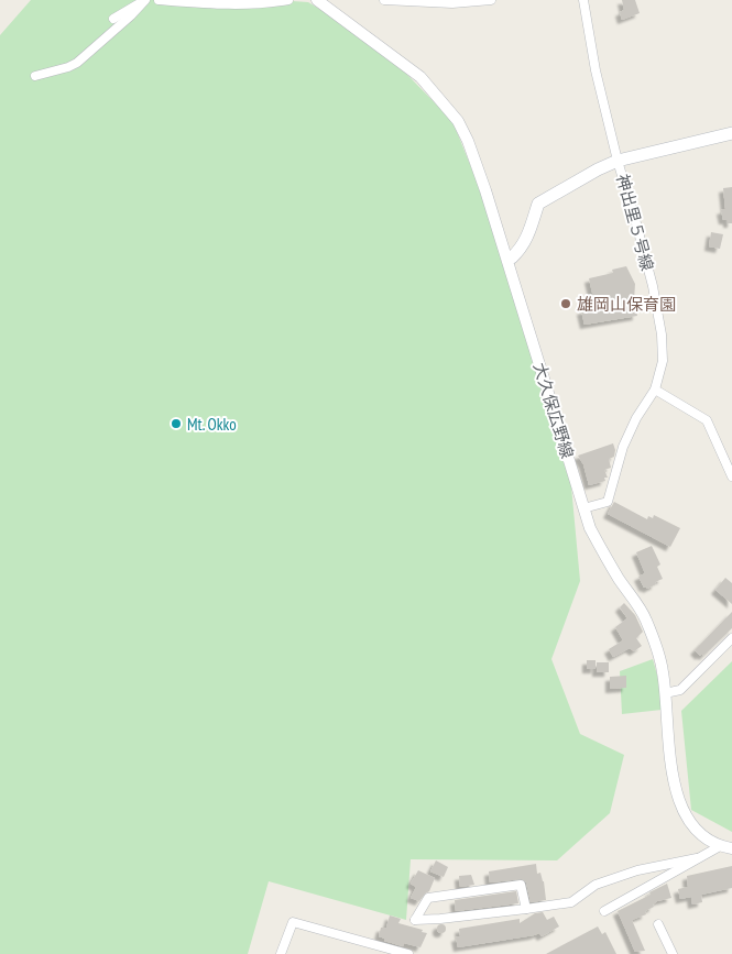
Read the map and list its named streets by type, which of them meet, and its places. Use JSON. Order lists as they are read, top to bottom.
{
  "streets": {
    "street": ["神出里５号線", "大久保広野線"]
  },
  "crossings": [
    ["神出里５号線", "大久保広野線"]
  ],
  "places": ["雄岡山保育園", "Mt. Okko"]
}
